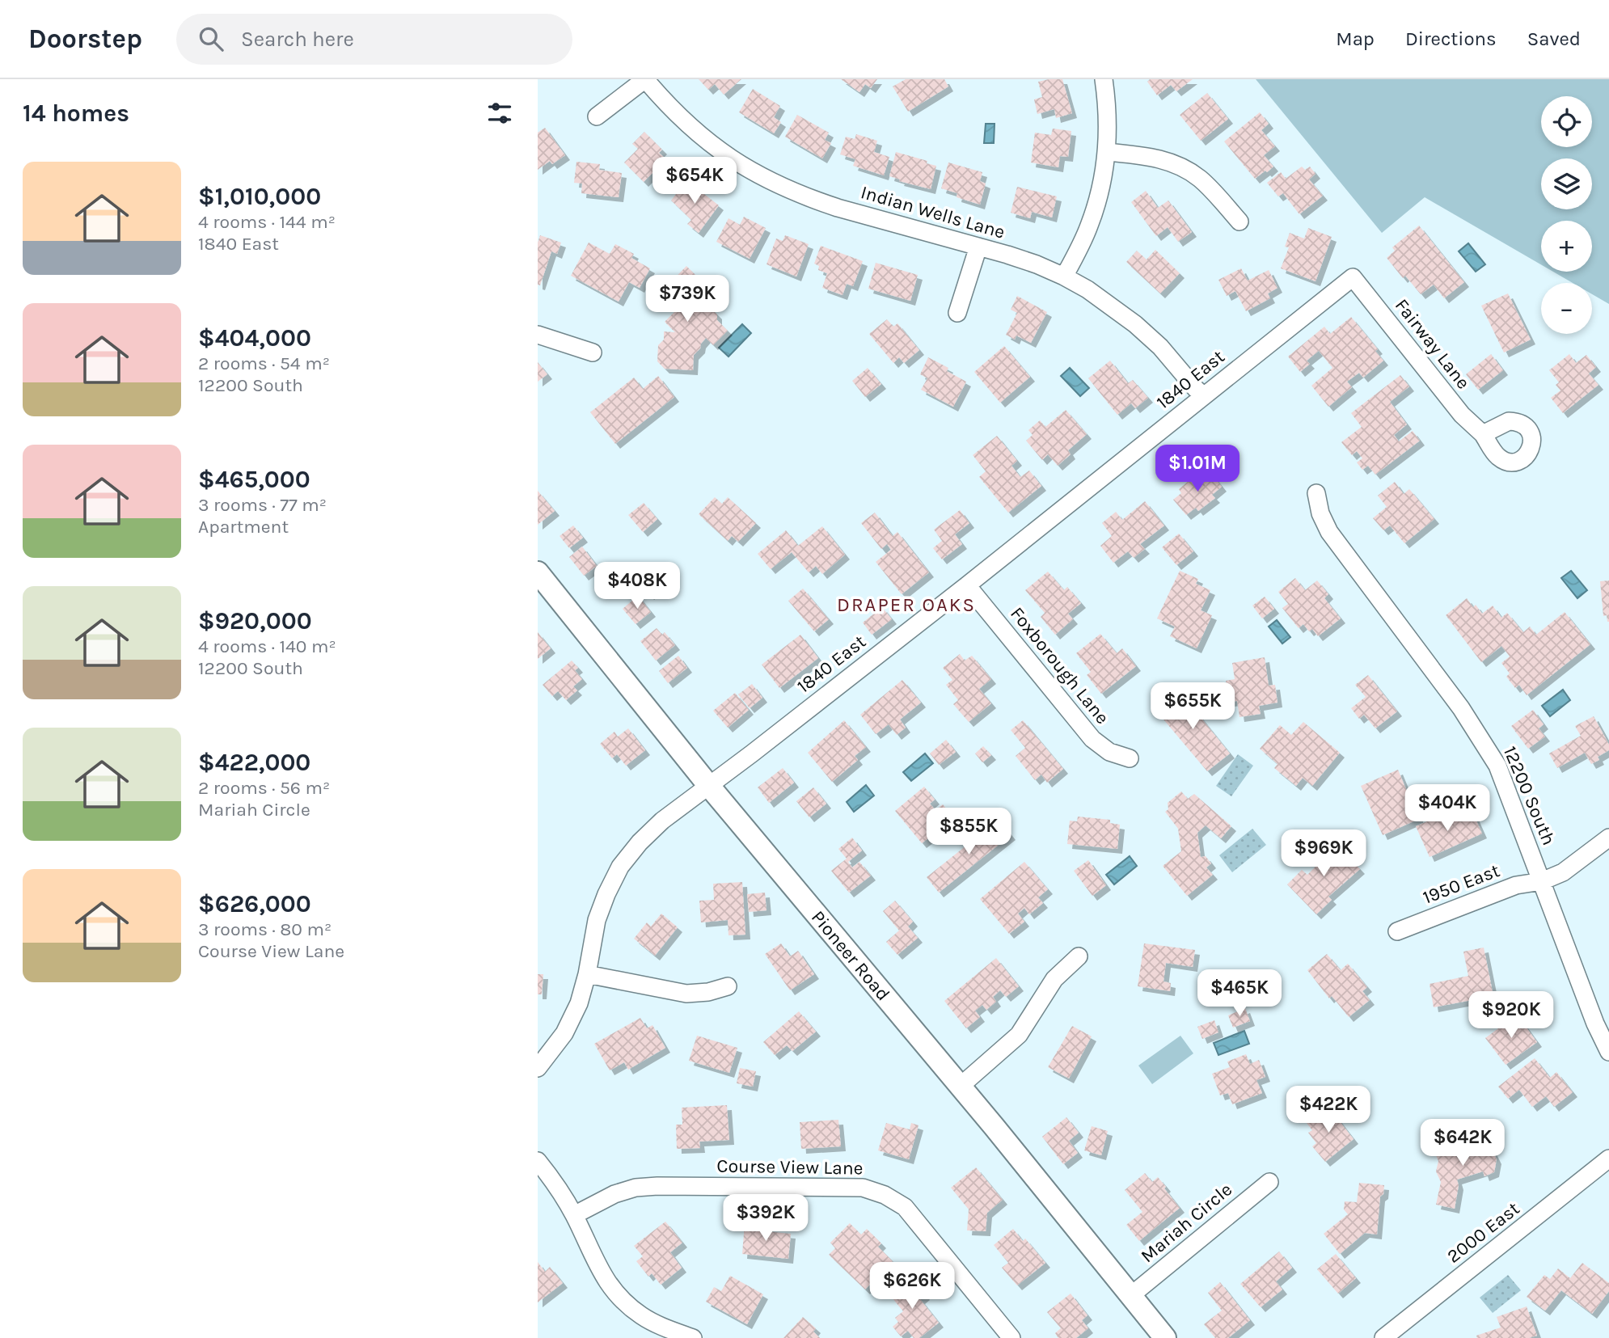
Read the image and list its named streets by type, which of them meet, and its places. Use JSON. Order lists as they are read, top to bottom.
{
  "streets": {
    "street": [
      "Indian Wells Lane",
      "Fairway Lane",
      "1840 East",
      "Foxborough Lane",
      "12200 South",
      "1950 East",
      "Pioneer Road",
      "Course View Lane",
      "Mariah Circle",
      "2000 East"
    ]
  },
  "crossings": [
    ["Indian Wells Lane", "1840 East"],
    ["Fairway Lane", "1840 East"],
    ["1840 East", "Foxborough Lane"],
    ["1840 East", "Pioneer Road"],
    ["12200 South", "1950 East"],
    ["Pioneer Road", "Mariah Circle"]
  ],
  "districts": ["DRAPER OAKS"],
  "page": {
    "header": "Doorstep",
    "search": "Search here",
    "nav": ["Map", "Directions", "Saved"],
    "heading": "14 homes",
    "map_buttons": ["+", "−"],
    "list": [
      {
        "name": "$1,010,000",
        "note": "4 rooms · 144 m² · 1840 East"
      },
      {
        "name": "$404,000",
        "note": "2 rooms · 54 m² · 12200 South"
      },
      {
        "name": "$465,000",
        "note": "3 rooms · 77 m² · Apartment"
      },
      {
        "name": "$920,000",
        "note": "4 rooms · 140 m² · 12200 South"
      },
      {
        "name": "$422,000",
        "note": "2 rooms · 56 m² · Mariah Circle"
      },
      {
        "name": "$626,000",
        "note": "3 rooms · 80 m² · Course View Lane"
      }
    ],
    "price": [
      "$654K",
      "$739K",
      "$1.01M",
      "$408K",
      "$655K",
      "$404K",
      "$855K",
      "$969K",
      "$465K",
      "$920K",
      "$422K",
      "$642K",
      "$392K",
      "$626K"
    ]
  }
}
